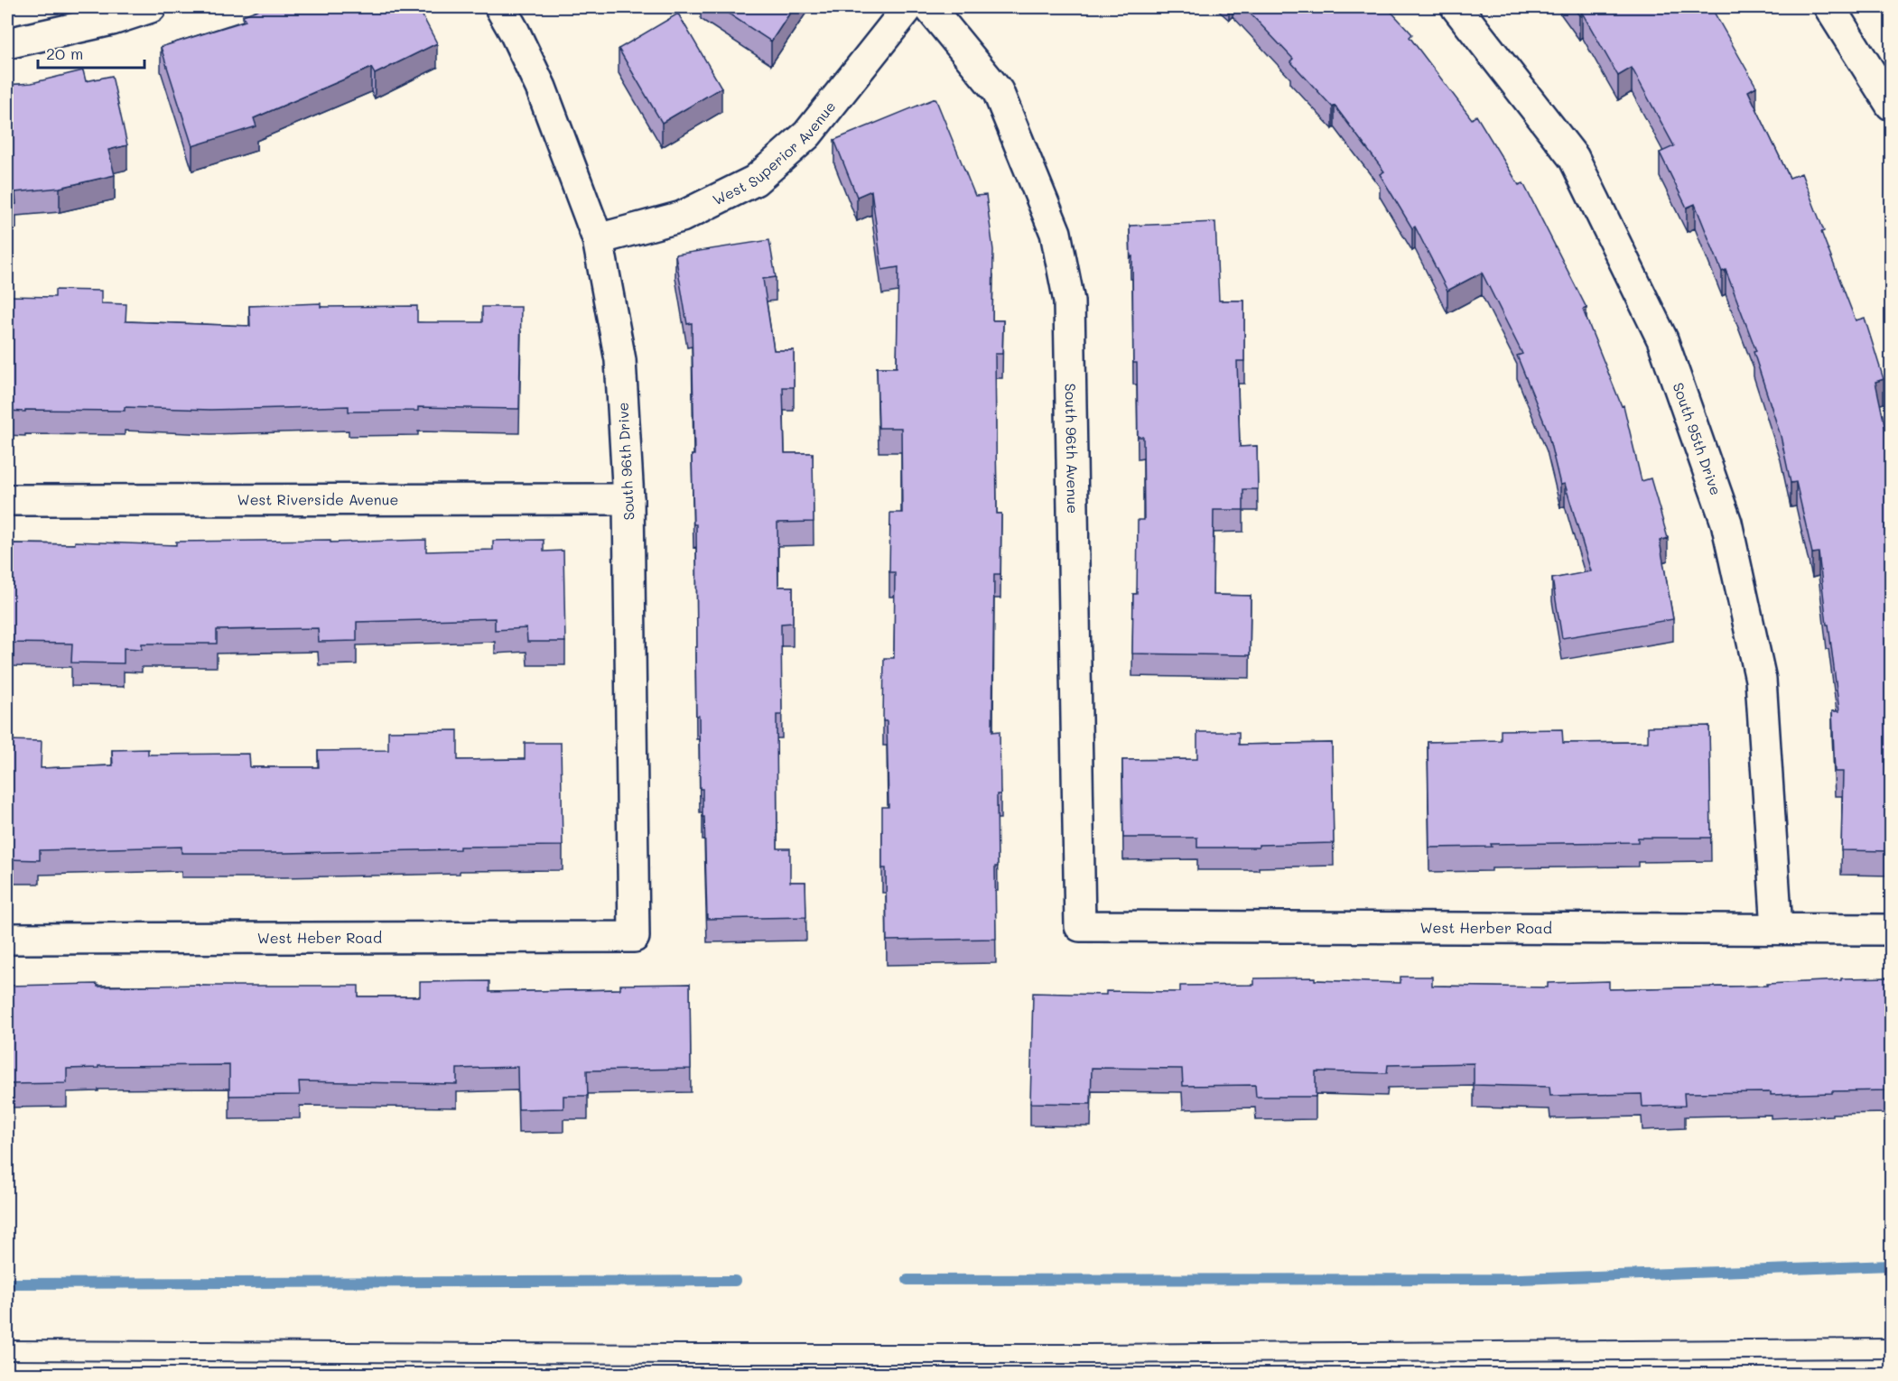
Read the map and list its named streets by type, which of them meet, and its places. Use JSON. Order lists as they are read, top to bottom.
{
  "streets": {
    "street": [
      "West Superior Avenue",
      "South 95th Drive",
      "South 96th Avenue",
      "South 96th Drive",
      "West Riverside Avenue",
      "West Herber Road",
      "West Heber Road"
    ]
  },
  "crossings": [
    ["West Superior Avenue", "South 96th Drive"],
    ["South 95th Drive", "West Herber Road"],
    ["South 96th Avenue", "West Herber Road"],
    ["South 96th Drive", "West Riverside Avenue"],
    ["South 96th Drive", "West Heber Road"]
  ],
  "scale_bar": "20 m"
}
